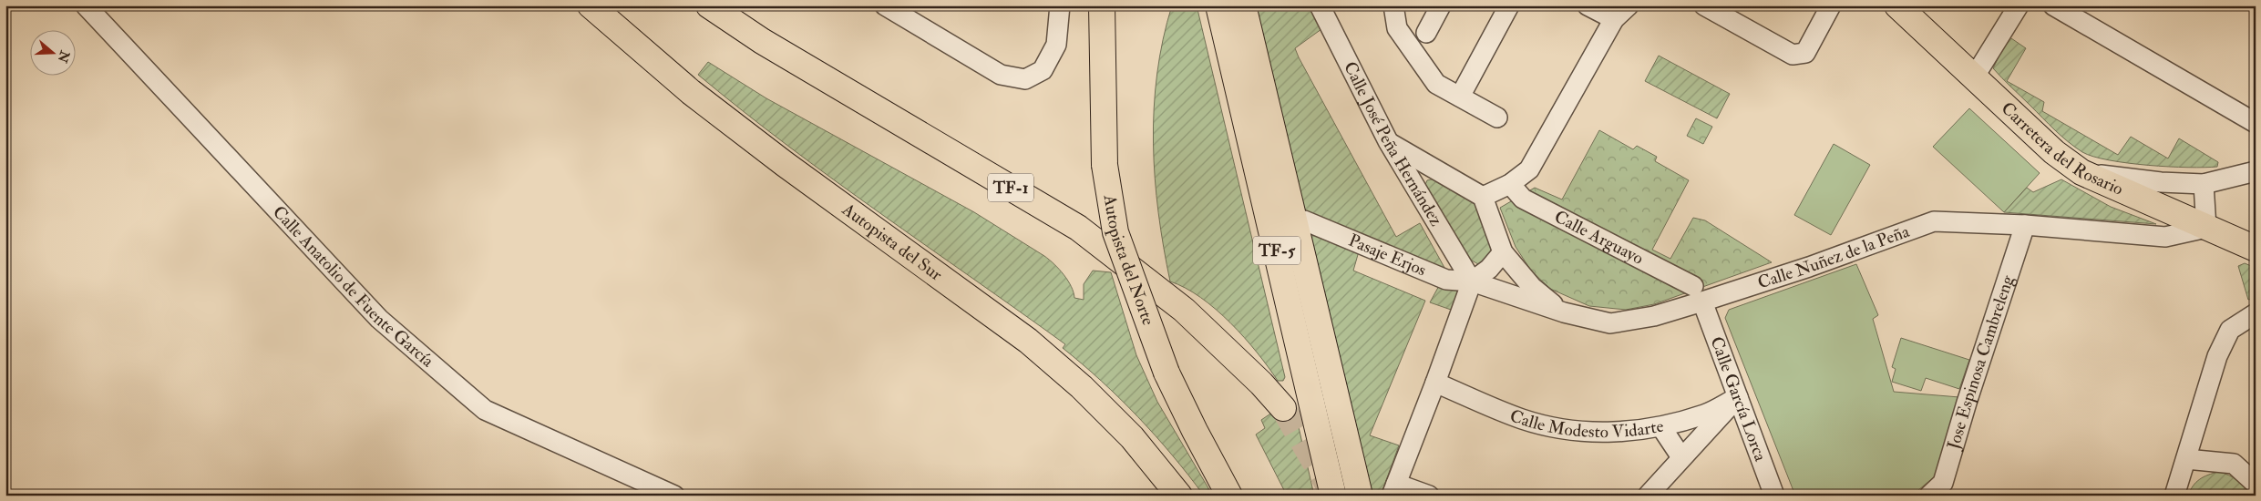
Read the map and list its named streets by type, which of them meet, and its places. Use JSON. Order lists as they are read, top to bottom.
{
  "streets": {
    "main road": [
      "Carretera del Rosario",
      "TF-1",
      "Autopista del Sur",
      "TF-5",
      "Autopista del Norte"
    ],
    "street": [
      "Calle José Peña Hernández",
      "Calle Arguayo",
      "Pasaje Erjos",
      "Calle Nuñez de la Peña",
      "Calle Anatolio de Fuente García",
      "Jose Espinosa Cambreleng",
      "Calle García Lorca",
      "Calle Modesto Vidarte"
    ]
  },
  "crossings": [
    ["Calle José Peña Hernández", "Pasaje Erjos"],
    ["Calle José Peña Hernández", "Calle Nuñez de la Peña"],
    ["Carretera del Rosario", "Calle Nuñez de la Peña"],
    ["Calle Arguayo", "Calle Nuñez de la Peña"],
    ["Calle Arguayo", "Calle García Lorca"],
    ["Pasaje Erjos", "Calle Nuñez de la Peña"],
    ["Calle Nuñez de la Peña", "Jose Espinosa Cambreleng"],
    ["Calle Nuñez de la Peña", "Calle García Lorca"],
    ["Calle García Lorca", "Calle Modesto Vidarte"]
  ],
  "north": "right"
}
